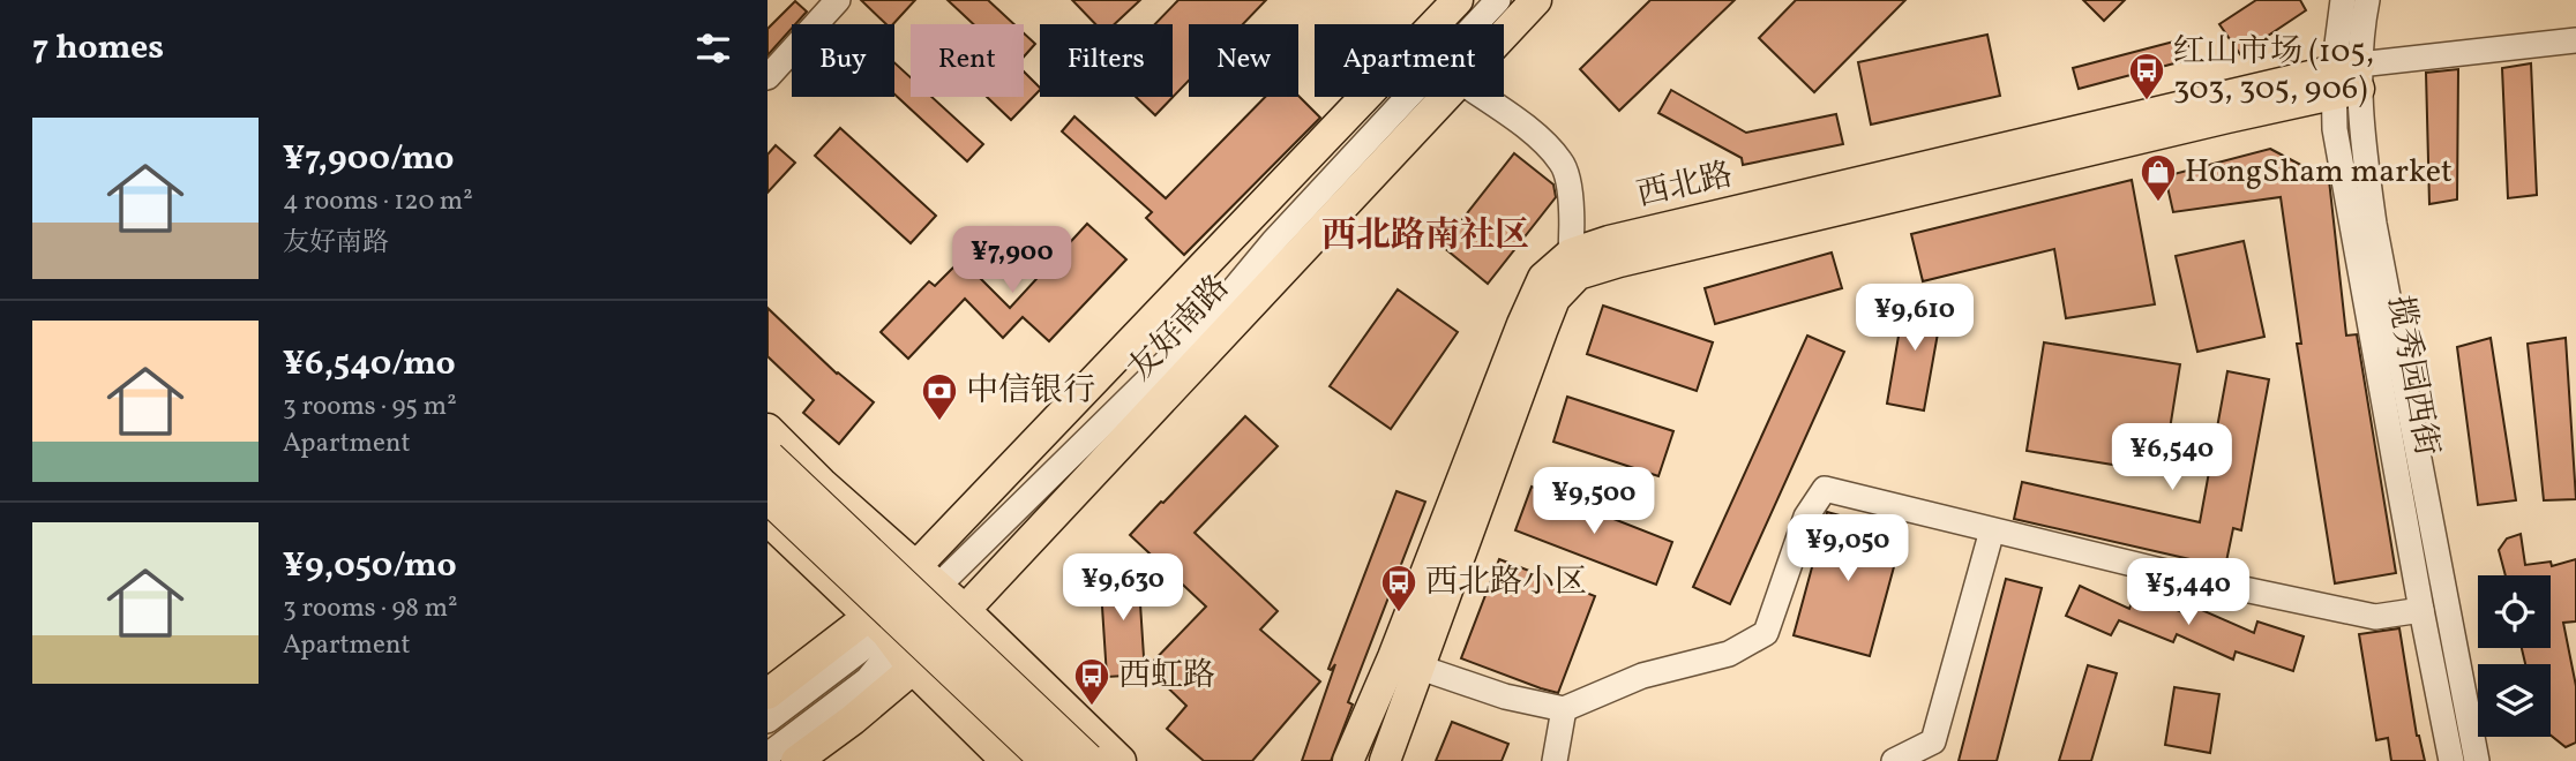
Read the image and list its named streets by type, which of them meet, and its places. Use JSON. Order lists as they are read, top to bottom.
{
  "streets": {
    "main road": ["西北路", "友好南路"],
    "street": ["揽秀园西街"]
  },
  "crossings": [
    ["西北路", "揽秀园西街"]
  ],
  "districts": ["西北路南社区"],
  "places": {
    "bus stop": ["红山市场 (105, 303, 305, 906)", "西北路小区", "西虹路"],
    "shop": ["HongSham market"],
    "bank": ["中信银行"]
  },
  "page": {
    "heading": "7 homes",
    "chip": [
      "Buy",
      "Rent",
      "Filters",
      "New",
      "Apartment"
    ],
    "list": [
      {
        "name": "¥7,900/mo",
        "note": "4 rooms · 120 m² · 友好南路"
      },
      {
        "name": "¥6,540/mo",
        "note": "3 rooms · 95 m² · Apartment"
      },
      {
        "name": "¥9,050/mo",
        "note": "3 rooms · 98 m² · Apartment"
      }
    ],
    "price": [
      "¥7,900",
      "¥9,610",
      "¥6,540",
      "¥9,500",
      "¥9,050",
      "¥9,630",
      "¥5,440"
    ]
  }
}
